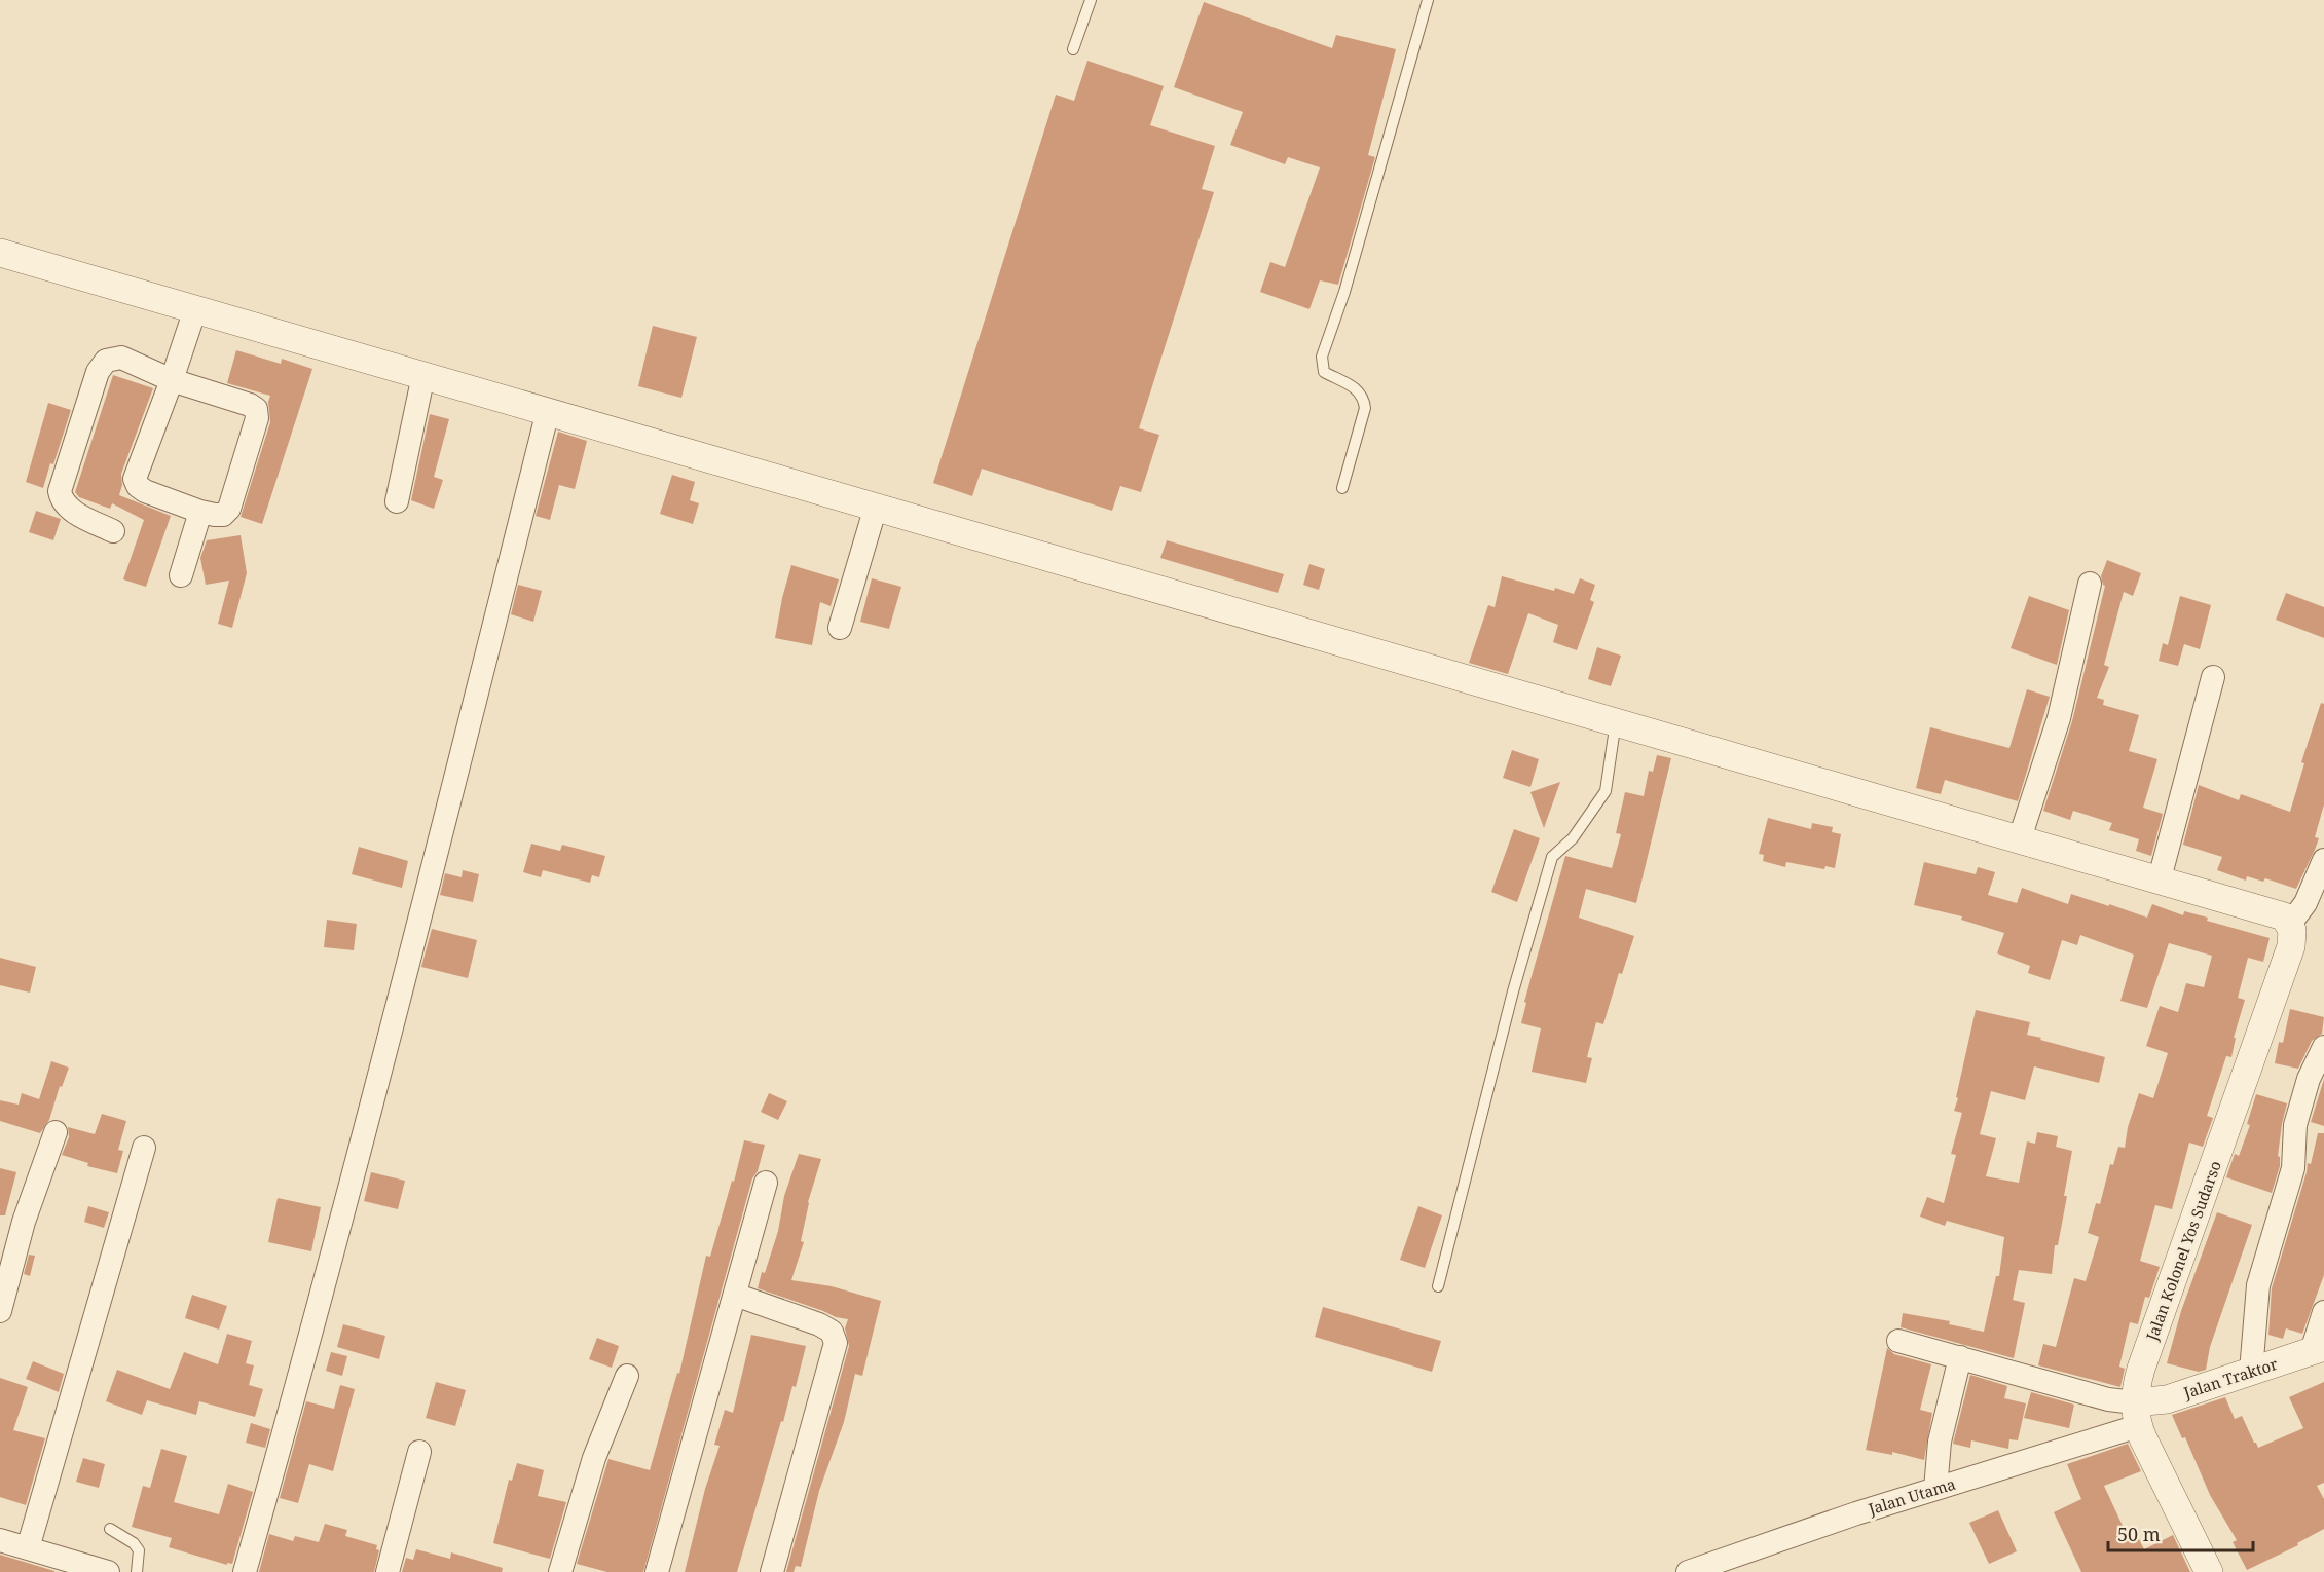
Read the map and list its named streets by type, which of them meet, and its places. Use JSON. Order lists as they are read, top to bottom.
{
  "streets": {
    "street": ["Jalan Kolonel Yos Sudarso", "Jalan Traktor", "Jalan Utama"]
  },
  "crossings": [
    ["Jalan Kolonel Yos Sudarso", "Jalan Traktor"],
    ["Jalan Kolonel Yos Sudarso", "Jalan Utama"],
    ["Jalan Traktor", "Jalan Utama"]
  ],
  "scale_bar": "50 m"
}
